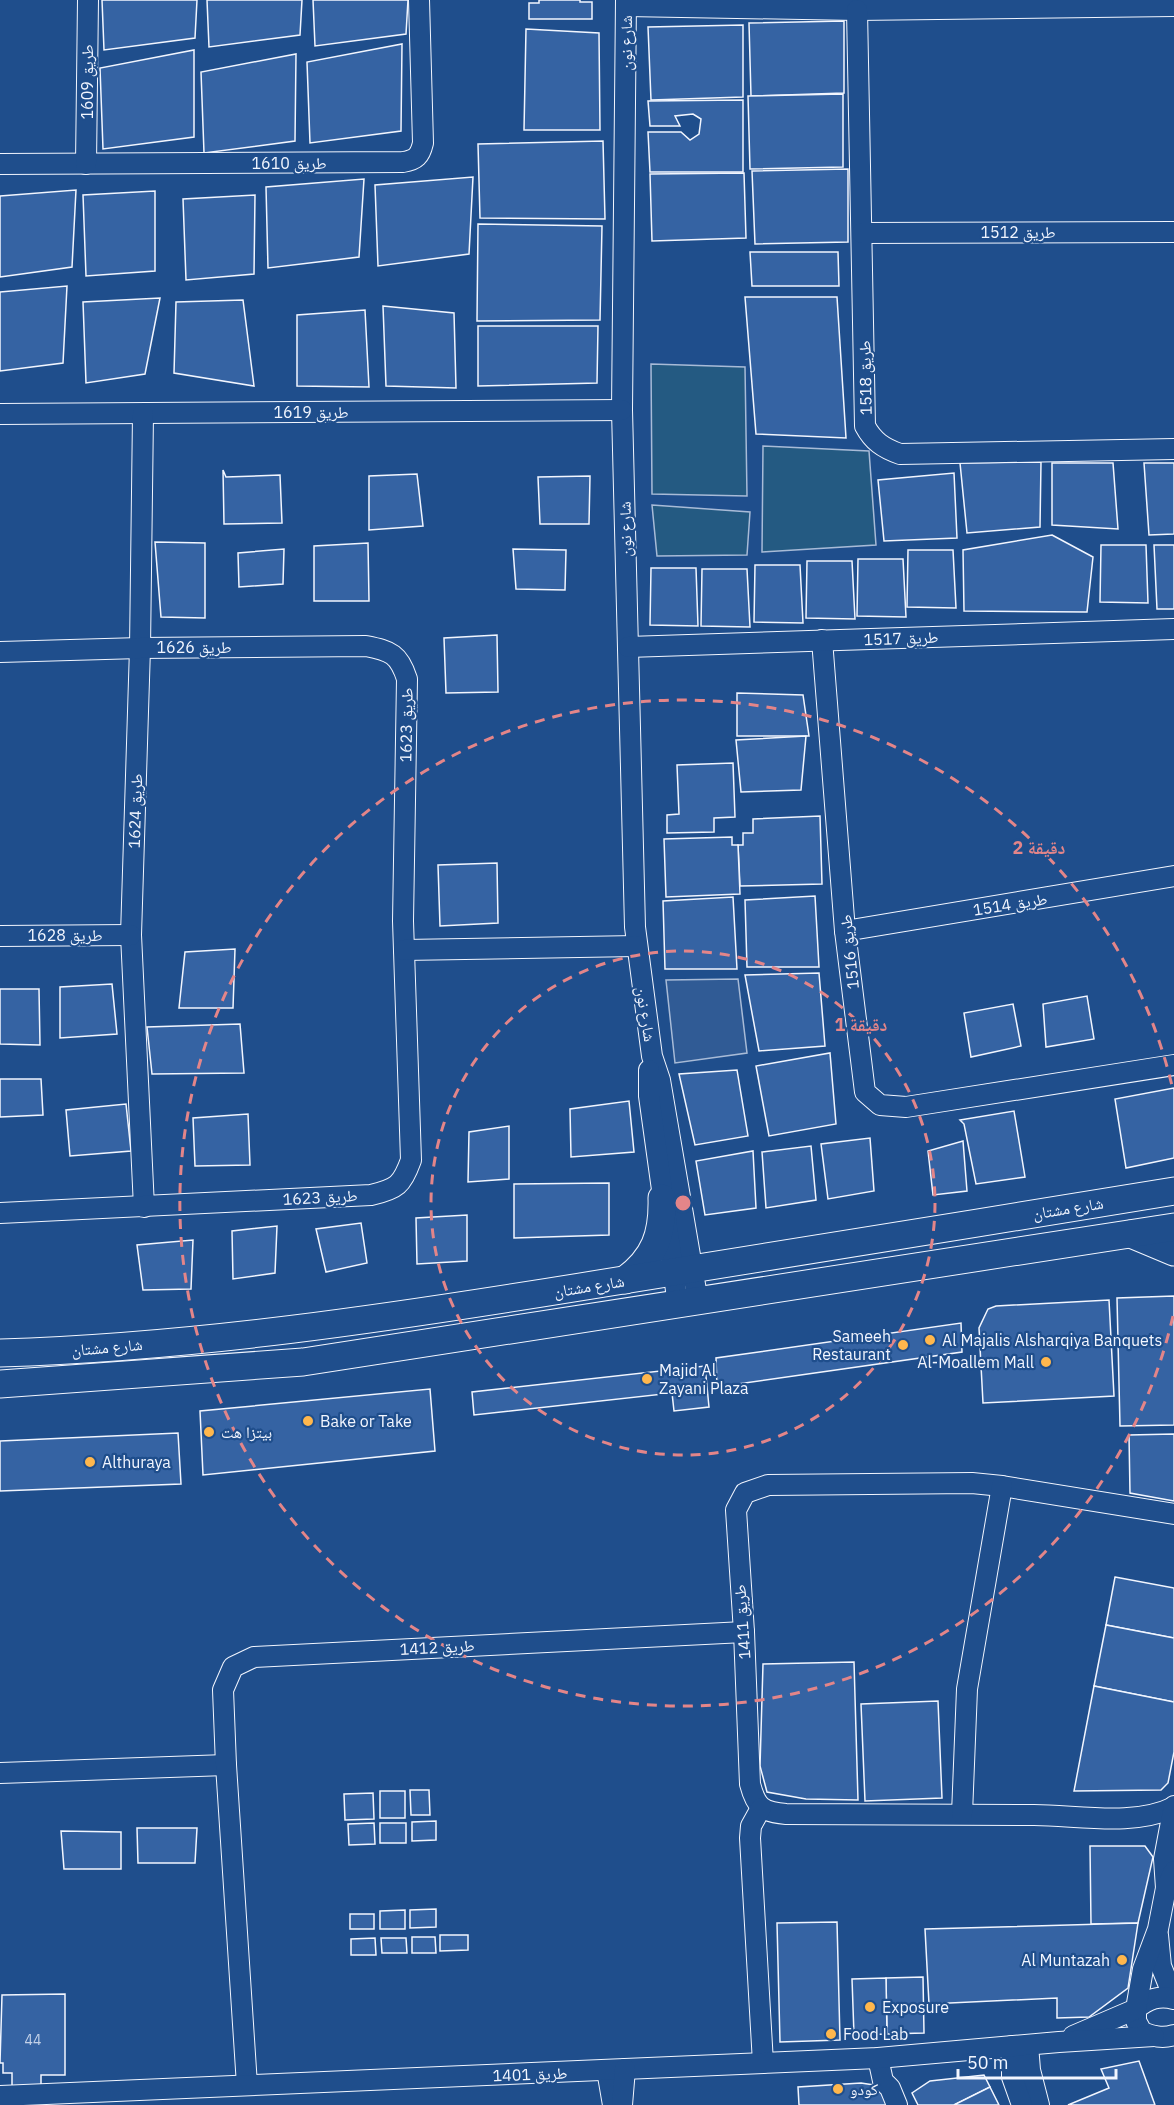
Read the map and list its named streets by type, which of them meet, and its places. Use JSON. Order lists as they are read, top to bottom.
{
  "streets": {
    "street": [
      "شارع نون",
      "طريق 1609",
      "طريق 1610",
      "طريق 1512",
      "طريق 1518",
      "طريق 1619",
      "طريق 1517",
      "طريق 1626",
      "طريق 1623",
      "طريق 1624",
      "طريق 1514",
      "طريق 1628",
      "طريق 1516",
      "شارع مشتان",
      "طريق 1411",
      "طريق 1412",
      "طريق 1401"
    ]
  },
  "crossings": [
    ["شارع نون", "طريق 1619"],
    ["شارع نون", "طريق 1517"],
    ["شارع نون", "شارع مشتان"],
    ["طريق 1609", "طريق 1610"],
    ["طريق 1512", "طريق 1518"],
    ["طريق 1619", "طريق 1624"],
    ["طريق 1517", "طريق 1516"],
    ["طريق 1626", "طريق 1623"],
    ["طريق 1626", "طريق 1624"],
    ["طريق 1623", "طريق 1624"],
    ["طريق 1624", "طريق 1628"],
    ["طريق 1514", "طريق 1516"],
    ["طريق 1411", "طريق 1412"],
    ["طريق 1412", "طريق 1401"]
  ],
  "places": [
    "Al Majalis Alsharqiya Banquets",
    "Sameeh Restaurant",
    "Al-Moallem Mall",
    "Majid Al Zayani Plaza",
    "Bake or Take",
    "بيتزا هت",
    "Althuraya",
    "Al Muntazah",
    "Exposure",
    "Food Lab",
    "كودو"
  ],
  "house_numbers": ["44"],
  "scale_bar": "50 m",
  "rings": ["2 دقيقة", "1 دقيقة"]
}
